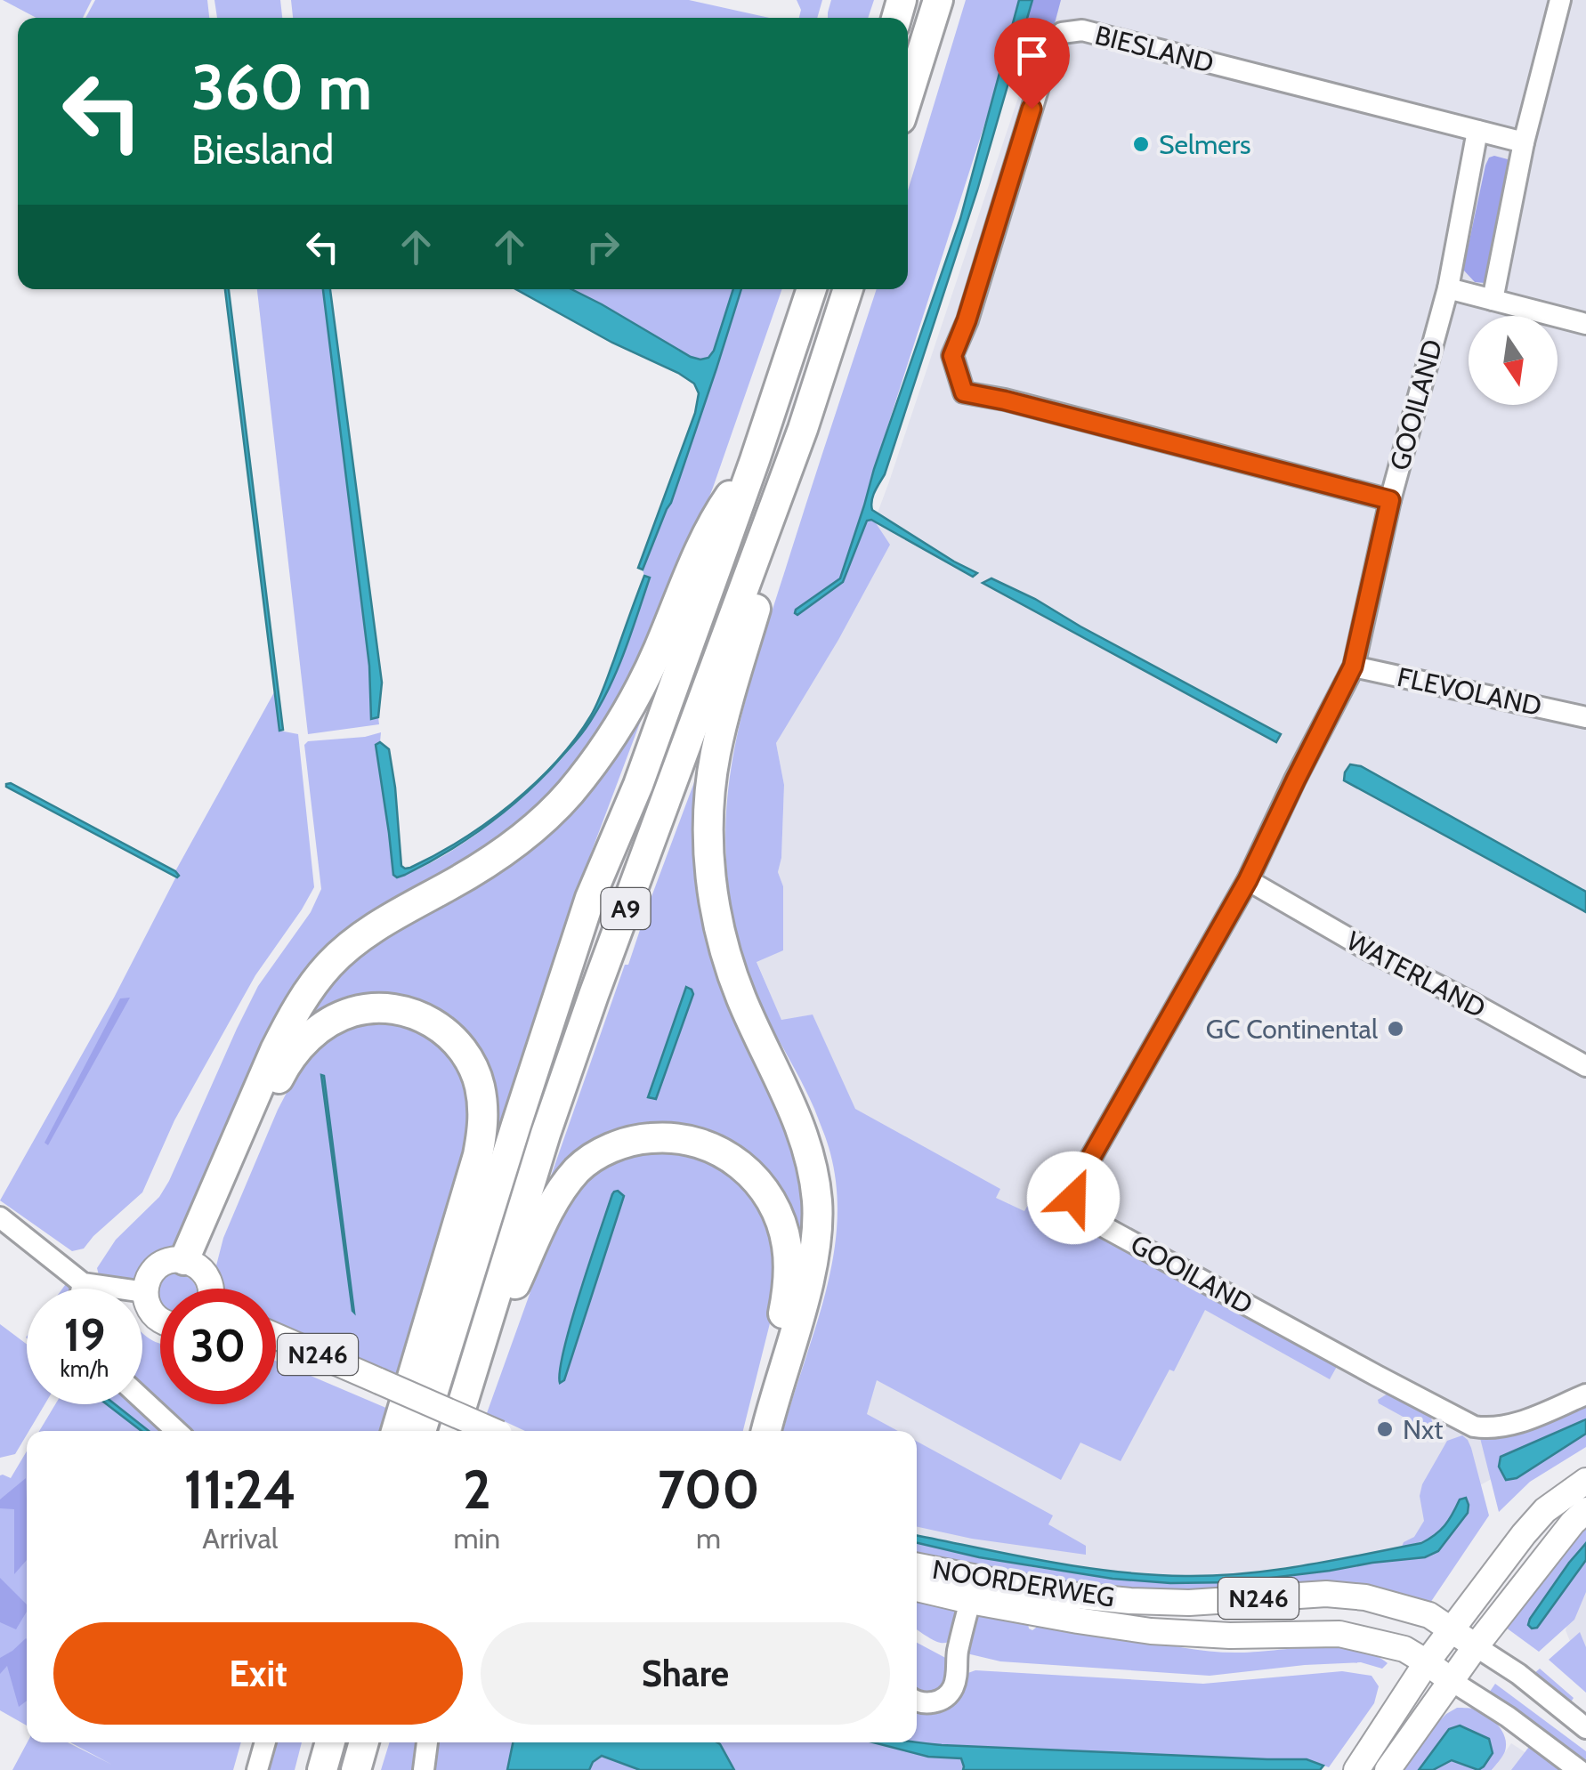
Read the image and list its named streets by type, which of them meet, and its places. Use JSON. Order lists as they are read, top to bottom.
{
  "streets": {
    "highway": ["A9"],
    "main road": ["N246", "NOORDERWEG"],
    "street": [
      "BIESLAND",
      "GOOILAND",
      "FLEVOLAND",
      "WATERLAND"
    ]
  },
  "crossings": [
    ["BIESLAND", "GOOILAND"],
    ["GOOILAND", "FLEVOLAND"],
    ["GOOILAND", "WATERLAND"]
  ],
  "places": ["Selmers", "GC Continental", "Nxt"],
  "north": "bottom",
  "page": {
    "turn": ["360 m", "Biesland"],
    "speed": "19 km/h",
    "limit": "30",
    "eta": [
      "11:24",
      "Arrival",
      "2",
      "min",
      "700",
      "m"
    ],
    "buttons": ["Exit", "Share"]
  }
}
